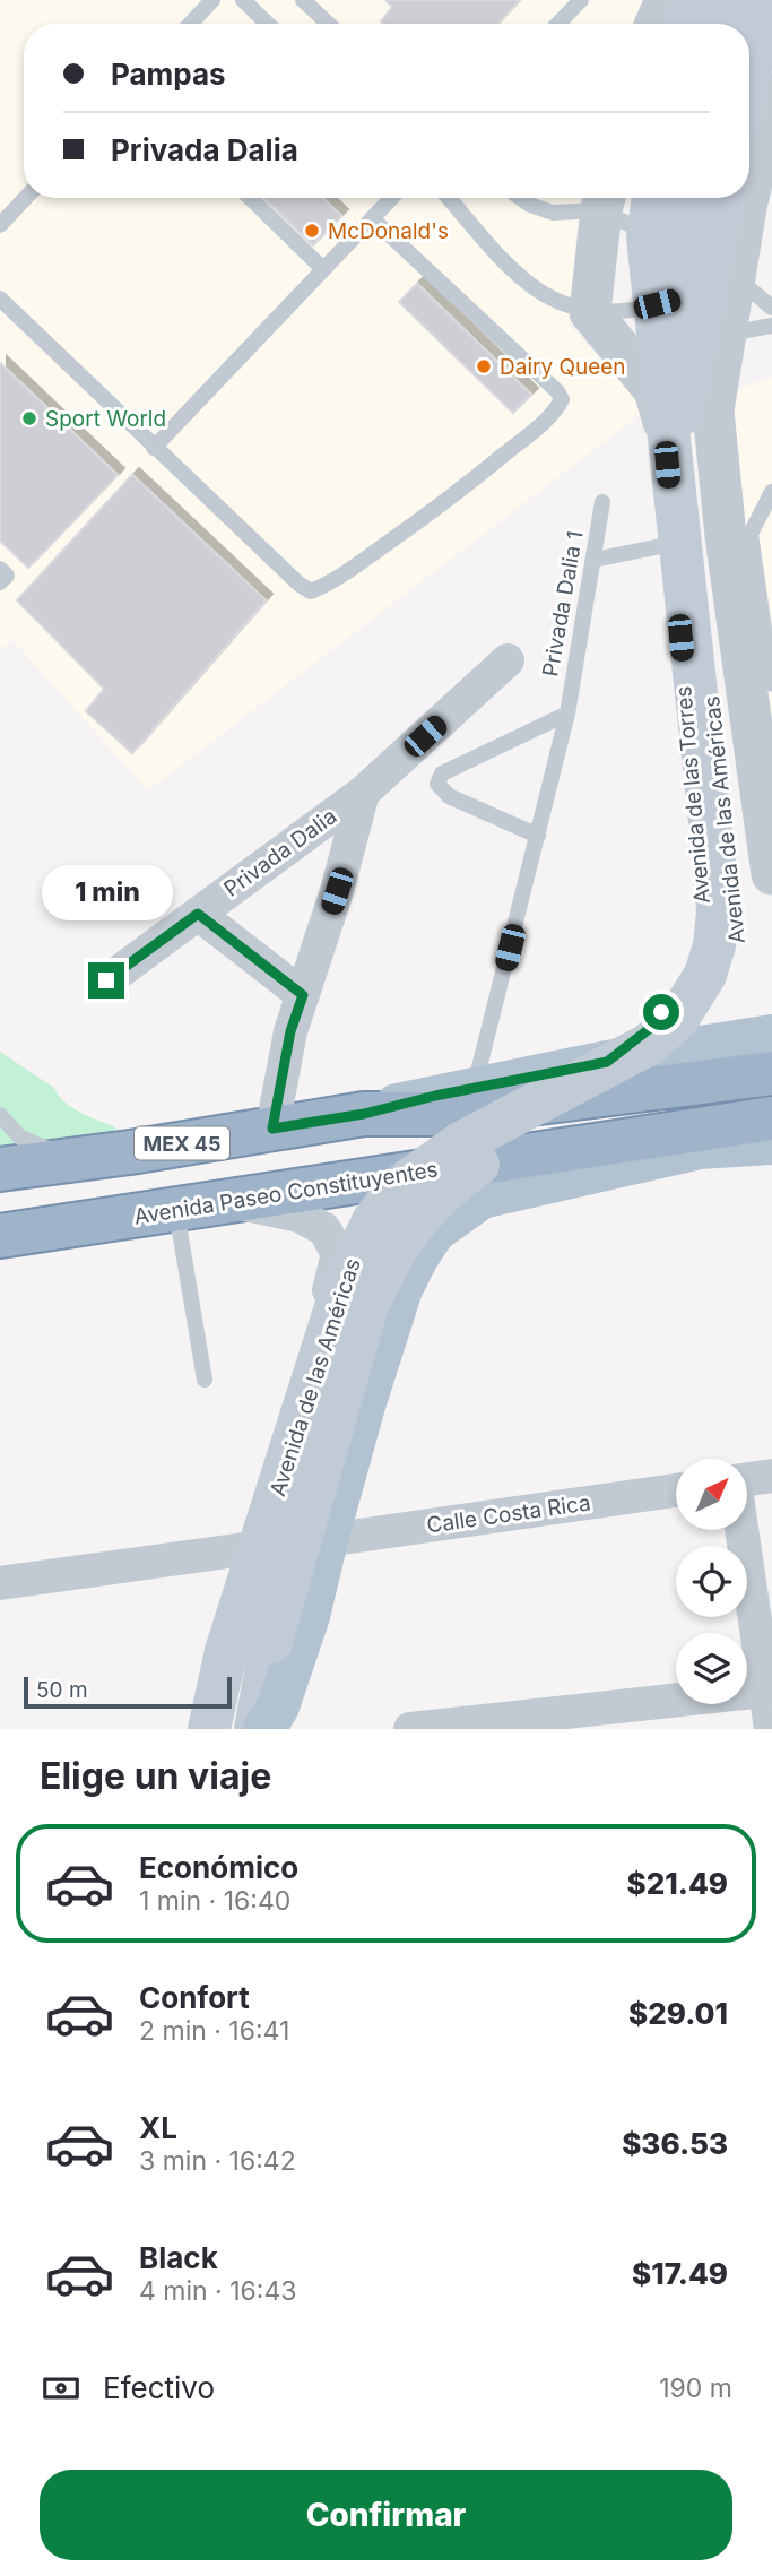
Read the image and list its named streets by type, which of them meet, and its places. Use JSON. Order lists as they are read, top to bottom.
{
  "streets": {
    "highway": ["MEX 45", "Avenida Paseo Constituyentes"],
    "main road": ["Avenida de las Américas"],
    "street": ["Avenida de las Torres", "Privada Dalia", "Calle Costa Rica"],
    "lane": ["Privada Dalia 1"]
  },
  "crossings": [
    ["Privada Dalia 1", "MEX 45"],
    ["Avenida de las Torres", "Avenida de las Américas"],
    ["Avenida de las Torres", "MEX 45"],
    ["Privada Dalia", "MEX 45"]
  ],
  "places": ["McDonald's", "Dairy Queen", "Sport World"],
  "scale_bar": "50 m",
  "north": "top right",
  "page": {
    "banner": ["Pampas", "Privada Dalia"],
    "bubble": "1 min",
    "scale": "50 m",
    "heading": "Elige un viaje",
    "list": [
      {
        "name": "Económico",
        "note": "1 min · 16:40",
        "value": "$21.49"
      },
      {
        "name": "Confort",
        "note": "2 min · 16:41",
        "value": "$29.01"
      },
      {
        "name": "XL",
        "note": "3 min · 16:42",
        "value": "$36.53"
      },
      {
        "name": "Black",
        "note": "4 min · 16:43",
        "value": "$17.49"
      }
    ],
    "pay": ["Efectivo", "190 m"],
    "buttons": "Confirmar"
  }
}
